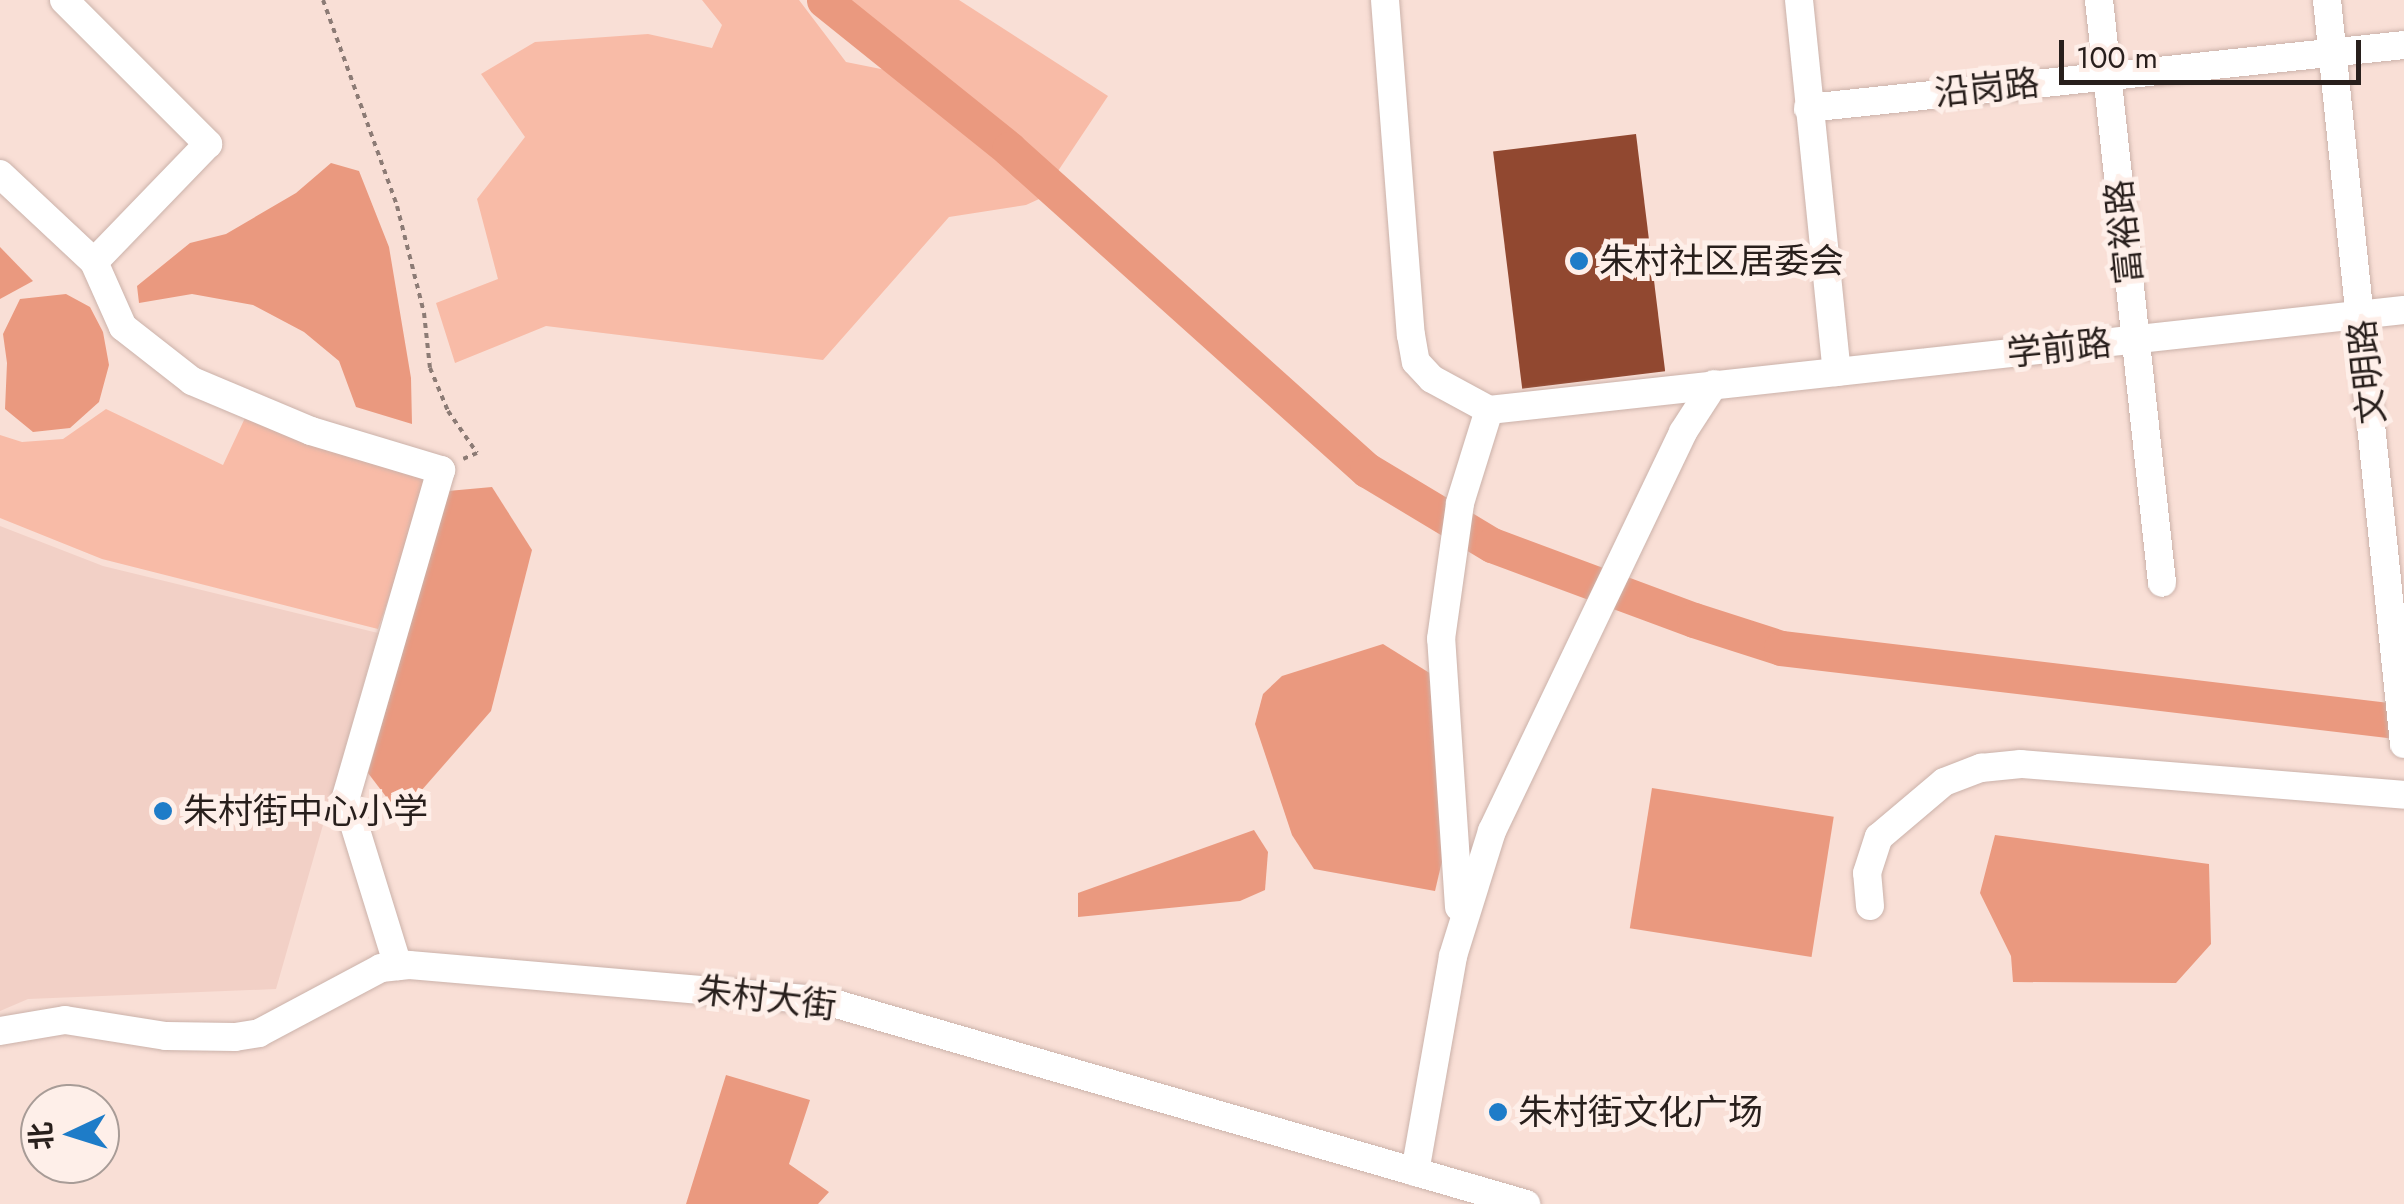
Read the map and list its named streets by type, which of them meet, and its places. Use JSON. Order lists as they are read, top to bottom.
{
  "streets": {
    "street": [
      "沿岗路",
      "富裕路",
      "学前路",
      "文明路",
      "朱村大街"
    ]
  },
  "crossings": [
    ["沿岗路", "富裕路"],
    ["沿岗路", "文明路"],
    ["富裕路", "学前路"],
    ["学前路", "文明路"]
  ],
  "places": ["朱村社区居委会", "朱村街中心小学", "朱村街文化广场"],
  "scale_bar": "100 m",
  "north": "left"
}
